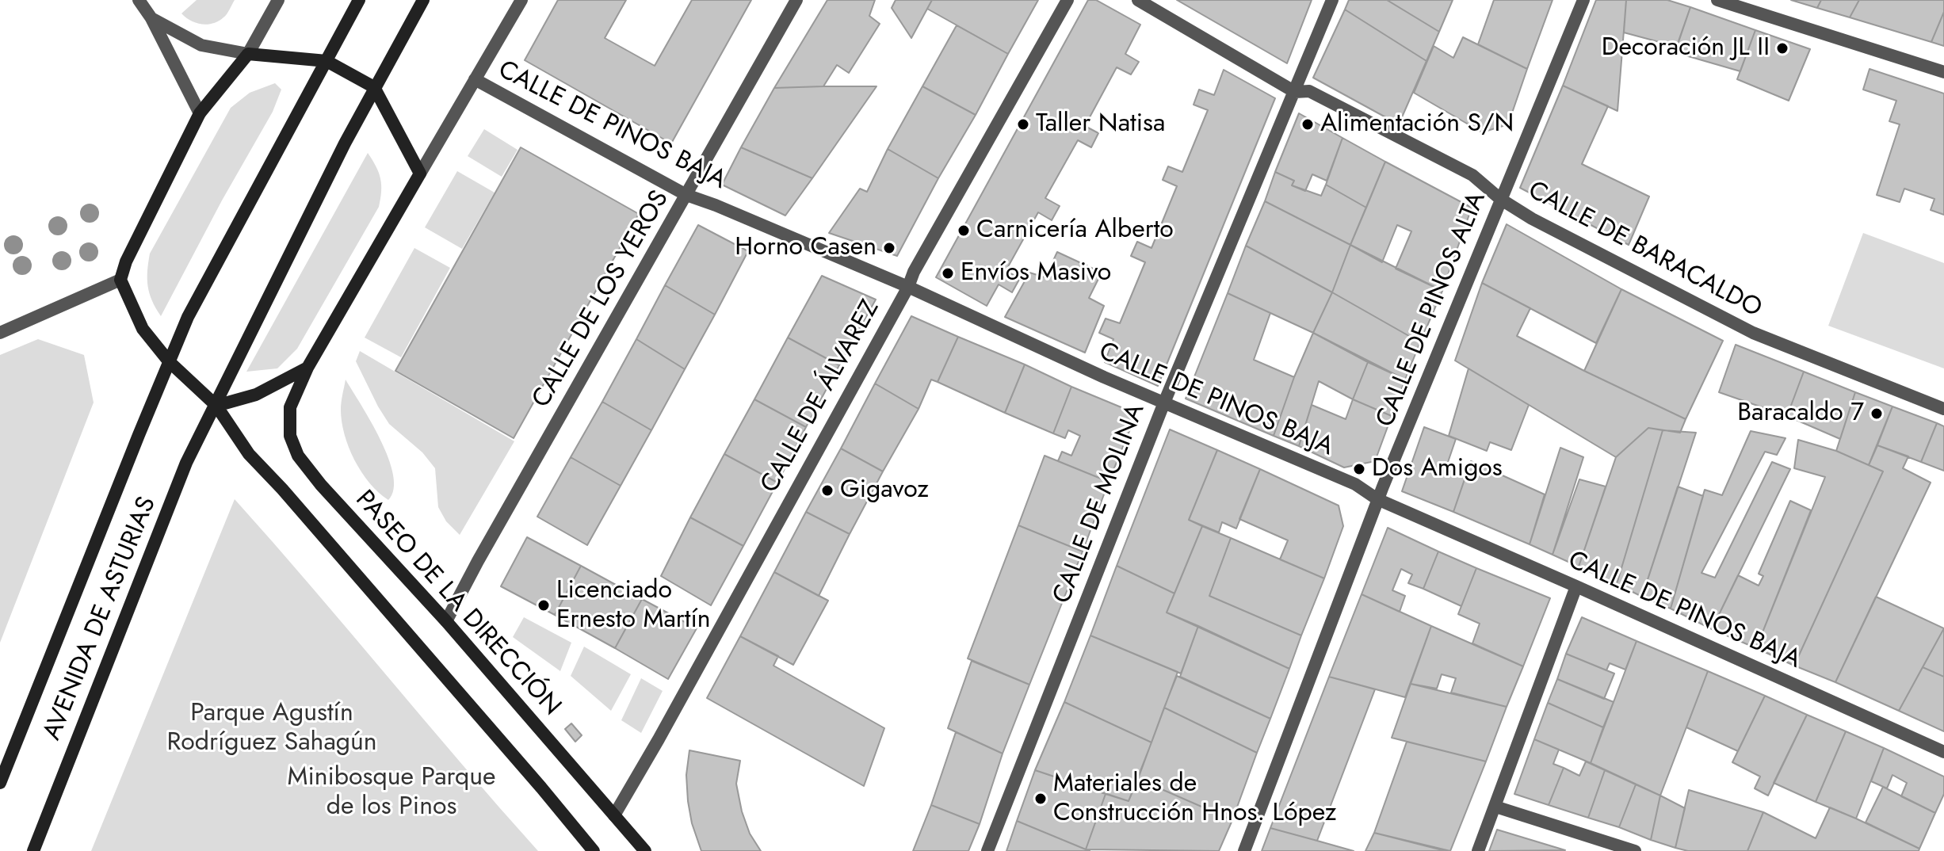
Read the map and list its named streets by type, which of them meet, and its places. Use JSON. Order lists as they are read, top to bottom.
{
  "streets": {
    "street": [
      "CALLE DE PINOS BAJA",
      "CALLE DE BARACALDO",
      "CALLE DE LOS YEROS",
      "CALLE DE PINOS ALTA",
      "CALLE DE ÁLVAREZ",
      "CALLE DE MOLINA",
      "PASEO DE LA DIRECCIÓN",
      "AVENIDA DE ASTURIAS"
    ]
  },
  "crossings": [
    ["CALLE DE PINOS BAJA", "CALLE DE LOS YEROS"],
    ["CALLE DE PINOS BAJA", "CALLE DE PINOS ALTA"],
    ["CALLE DE PINOS BAJA", "CALLE DE ÁLVAREZ"],
    ["CALLE DE PINOS BAJA", "CALLE DE MOLINA"],
    ["CALLE DE BARACALDO", "CALLE DE PINOS ALTA"],
    ["CALLE DE BARACALDO", "CALLE DE MOLINA"],
    ["CALLE DE LOS YEROS", "PASEO DE LA DIRECCIÓN"],
    ["CALLE DE ÁLVAREZ", "PASEO DE LA DIRECCIÓN"]
  ],
  "parks": ["Parque Agustín Rodríguez Sahagún", "Minibosque Parque de los Pinos"],
  "places": [
    "Decoración JL II",
    "Taller Natisa",
    "Alimentación S/N",
    "Carnicería Alberto",
    "Horno Casen",
    "Envíos Masivo",
    "Baracaldo 7",
    "Dos Amigos",
    "Gigavoz",
    "Licenciado Ernesto Martín",
    "Materiales de Construcción Hnos. López"
  ]
}
